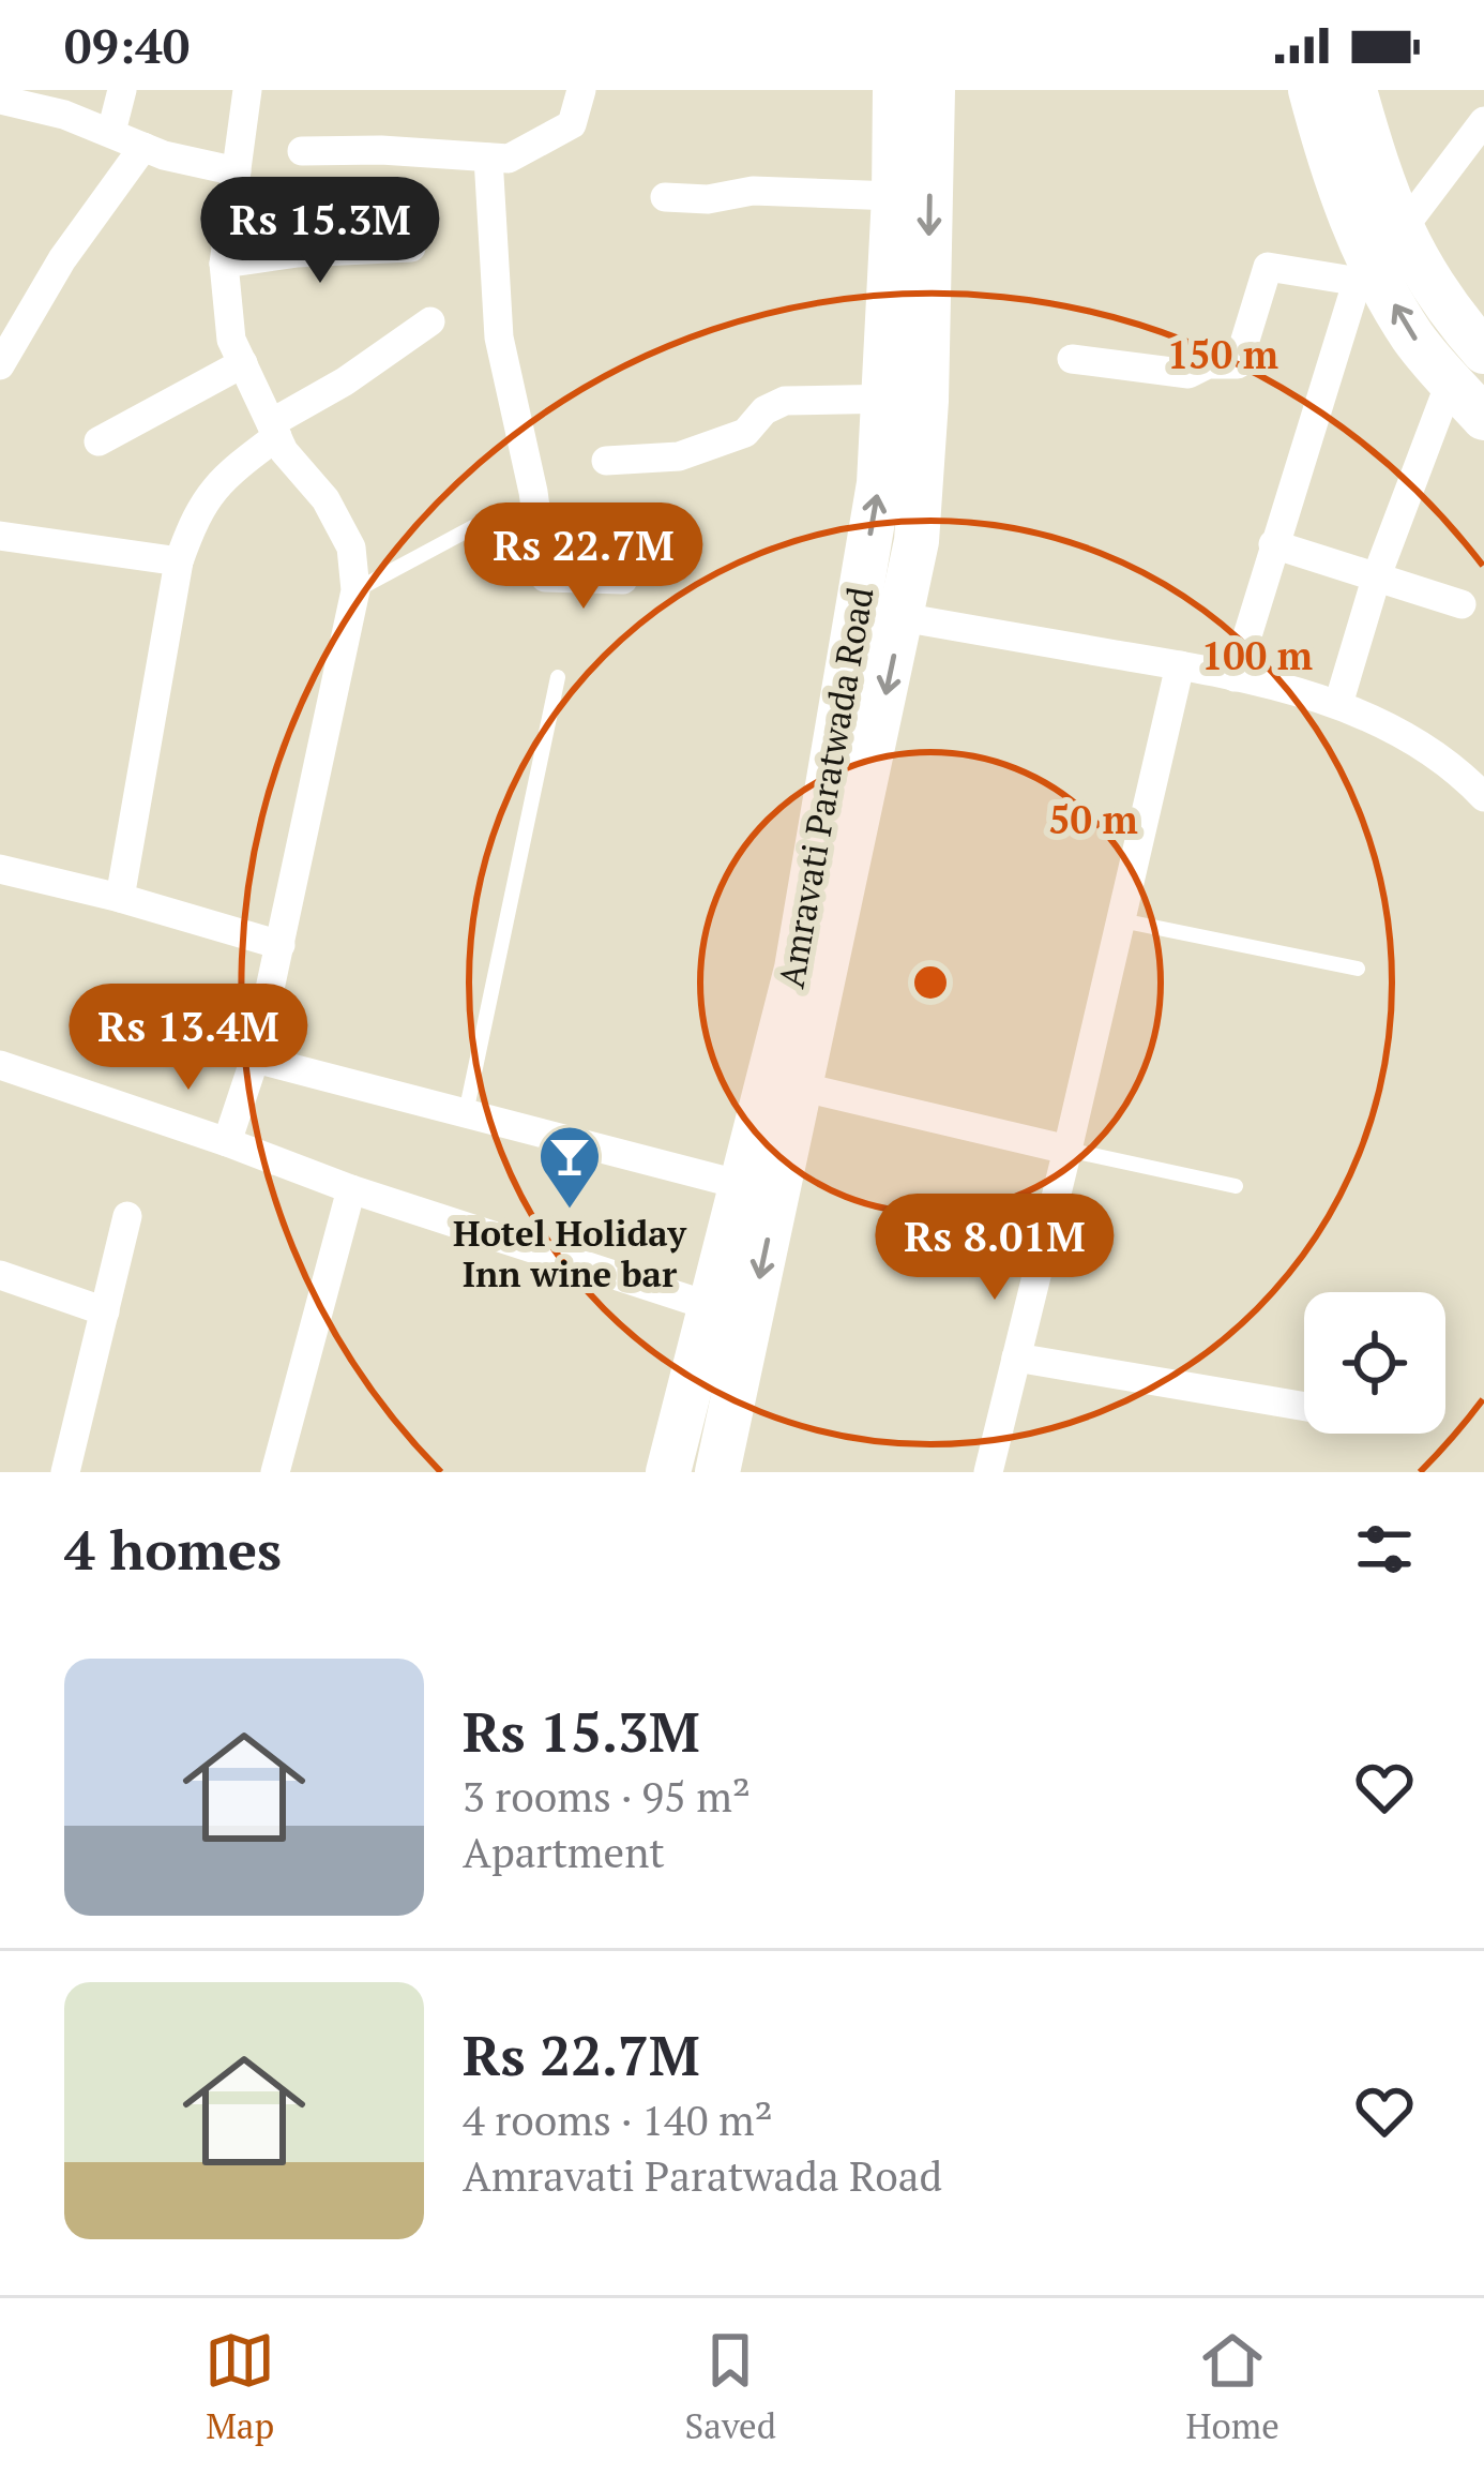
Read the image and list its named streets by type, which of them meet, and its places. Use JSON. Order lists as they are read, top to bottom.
{
  "streets": {
    "main road": ["Amravati Paratwada Road"]
  },
  "places": {
    "bar": ["Hotel Holiday Inn wine bar"]
  },
  "page": {
    "status": "09:40",
    "price": [
      "Rs 15.3M",
      "Rs 22.7M",
      "Rs 13.4M",
      "Rs 8.01M"
    ],
    "heading": "4 homes",
    "list": [
      {
        "name": "Rs 15.3M",
        "note": "3 rooms · 95 m² · Apartment"
      },
      {
        "name": "Rs 22.7M",
        "note": "4 rooms · 140 m² · Amravati Paratwada Road"
      }
    ],
    "tabs": ["Map", "Saved", "Home"]
  },
  "rings": ["150 m", "100 m", "50 m"]
}
